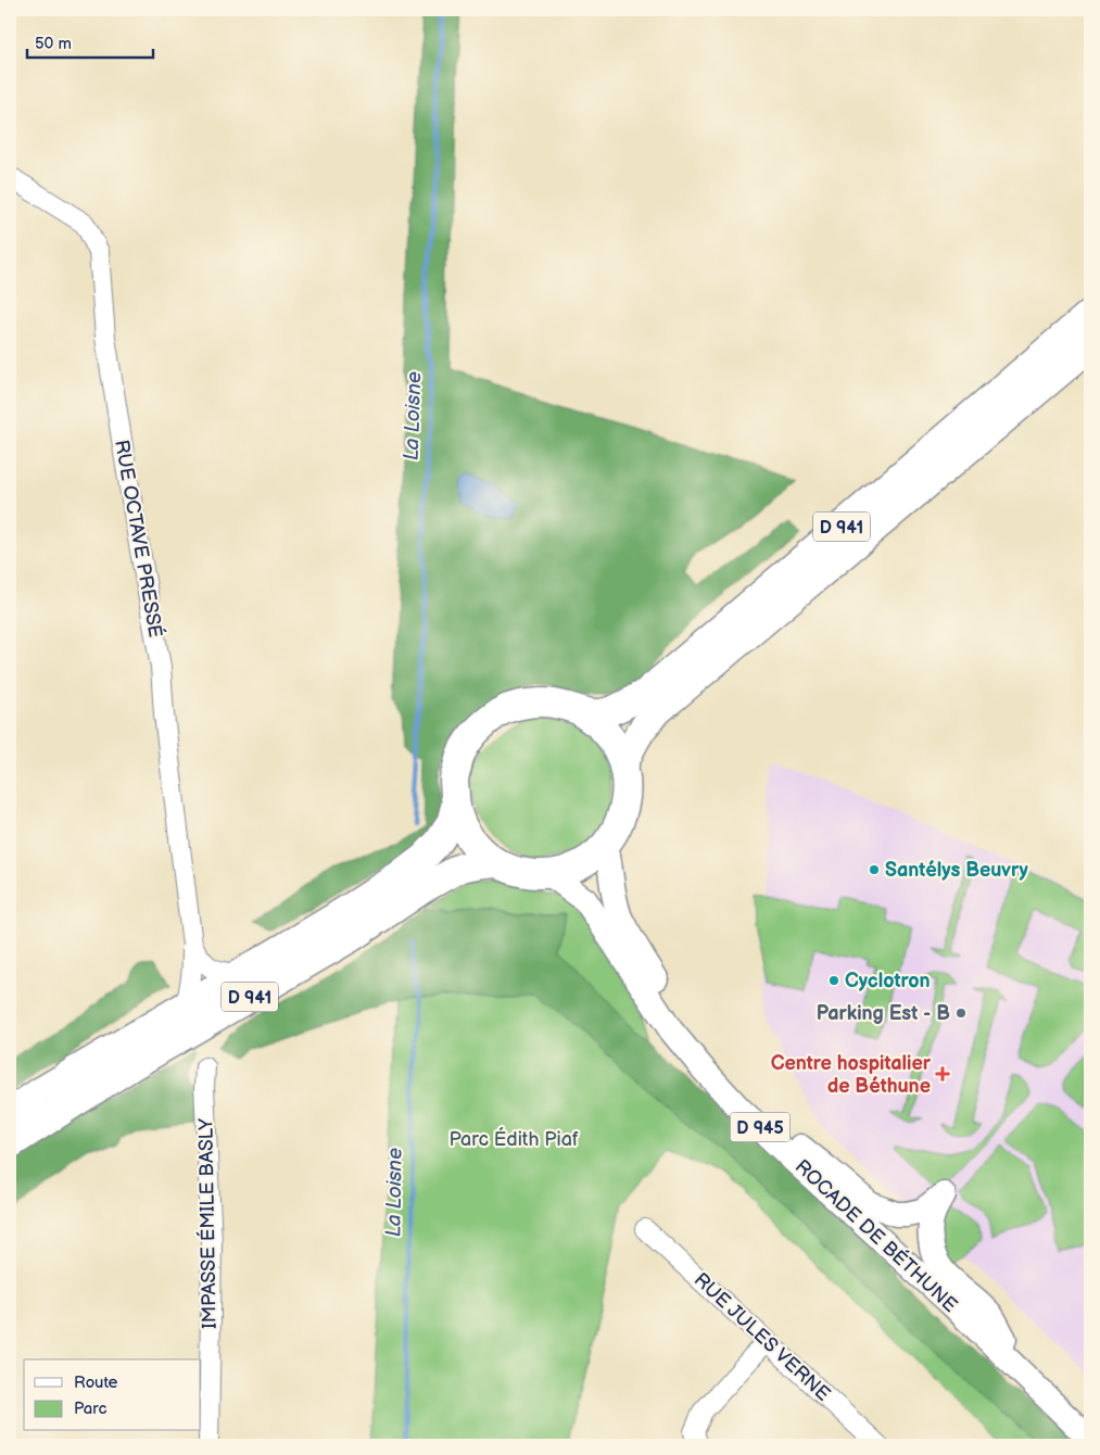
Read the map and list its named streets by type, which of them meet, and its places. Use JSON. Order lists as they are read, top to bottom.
{
  "streets": {
    "highway": ["D 941"],
    "main road": ["D 945", "ROCADE DE BÉTHUNE"],
    "street": ["RUE OCTAVE PRESSÉ", "IMPASSE ÉMILE BASLY", "RUE JULES VERNE"]
  },
  "crossings": [
    ["D 941", "RUE OCTAVE PRESSÉ"],
    ["D 941", "ROCADE DE BÉTHUNE"]
  ],
  "water": ["La Loisne"],
  "parks": ["Parc Édith Piaf"],
  "places": {
    "other": ["Santélys Beuvry", "Cyclotron", "Parking Est - B"],
    "health": ["Centre hospitalier de Béthune"]
  },
  "legend": ["Route", "Parc"],
  "scale_bar": "50 m"
}
